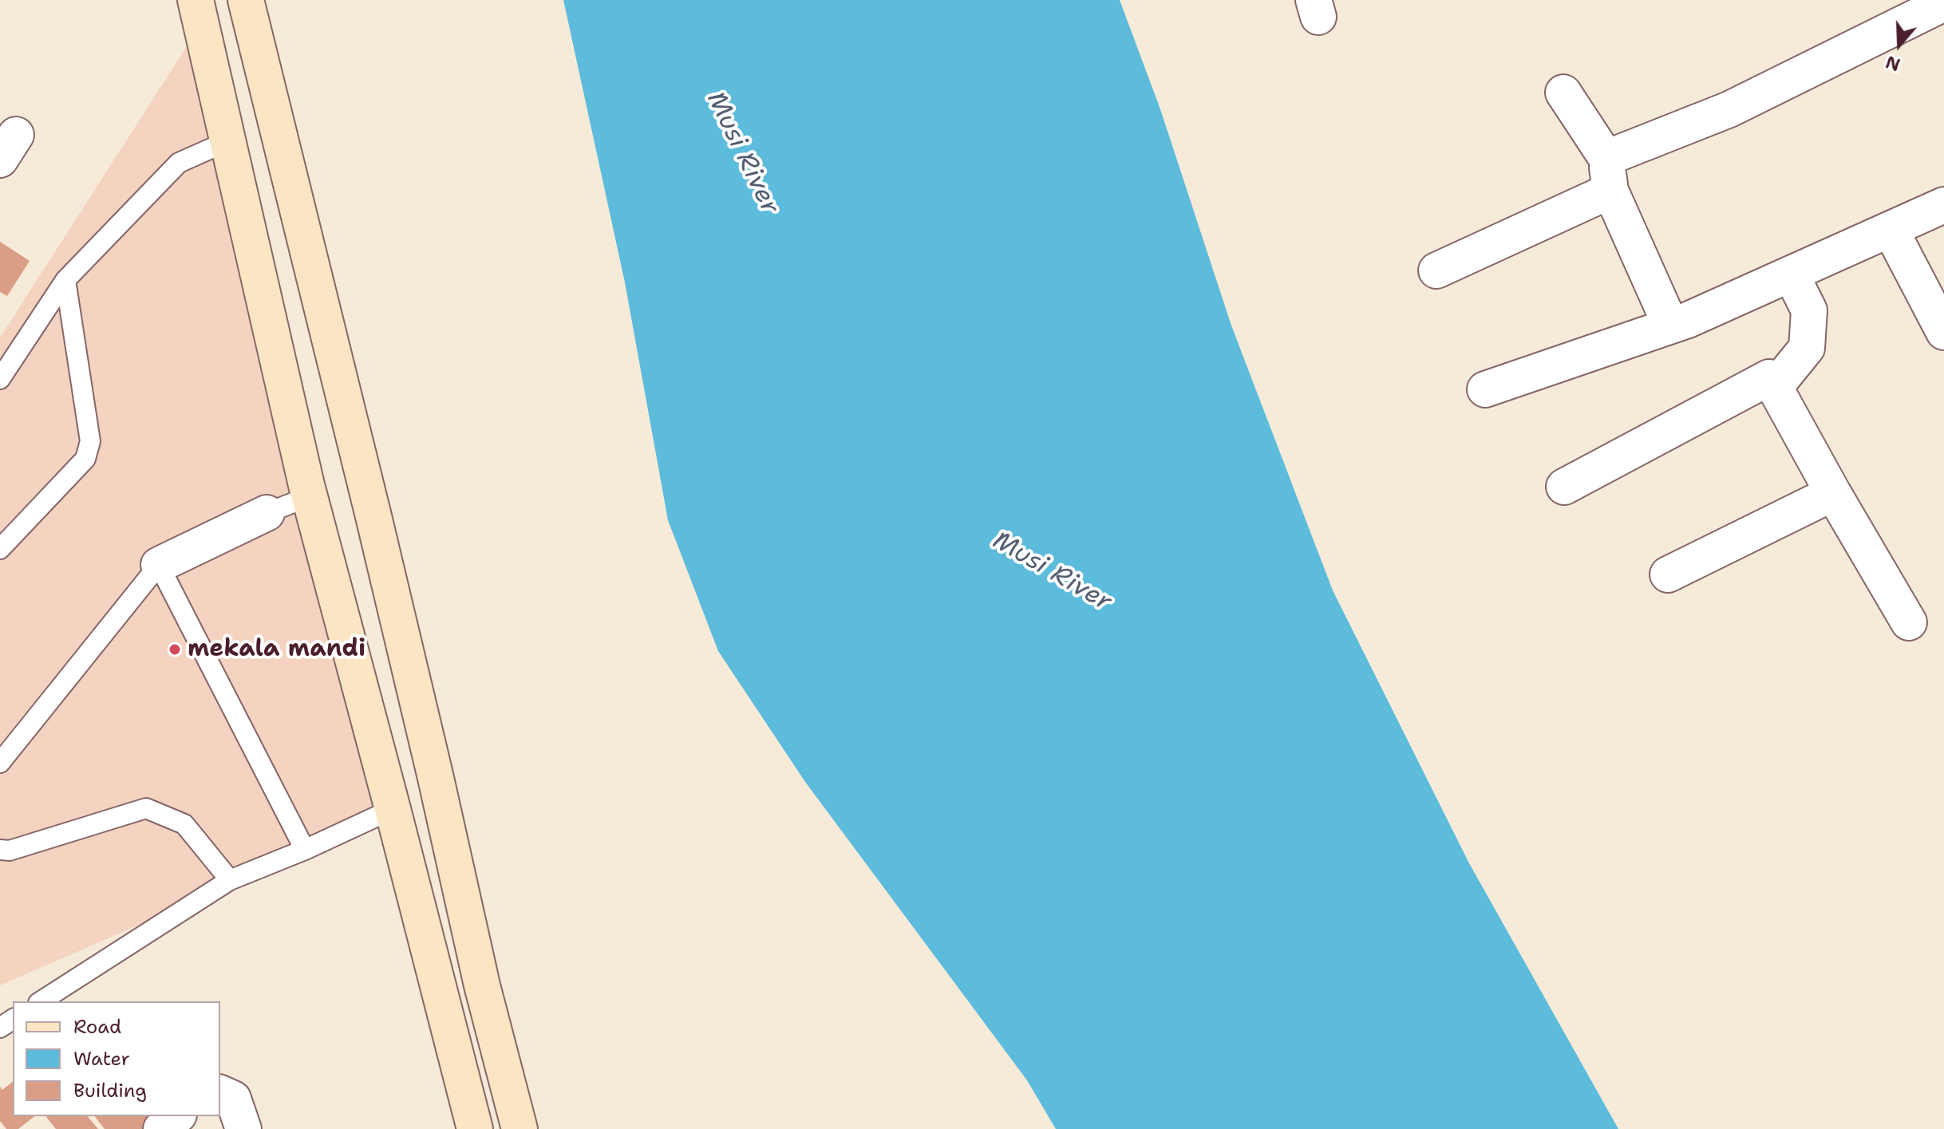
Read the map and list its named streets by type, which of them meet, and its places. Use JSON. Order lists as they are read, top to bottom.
{
  "water": ["Musi River"],
  "places": ["mekala mandi"],
  "legend": ["Road", "Water", "Building"],
  "north": "bottom"
}
